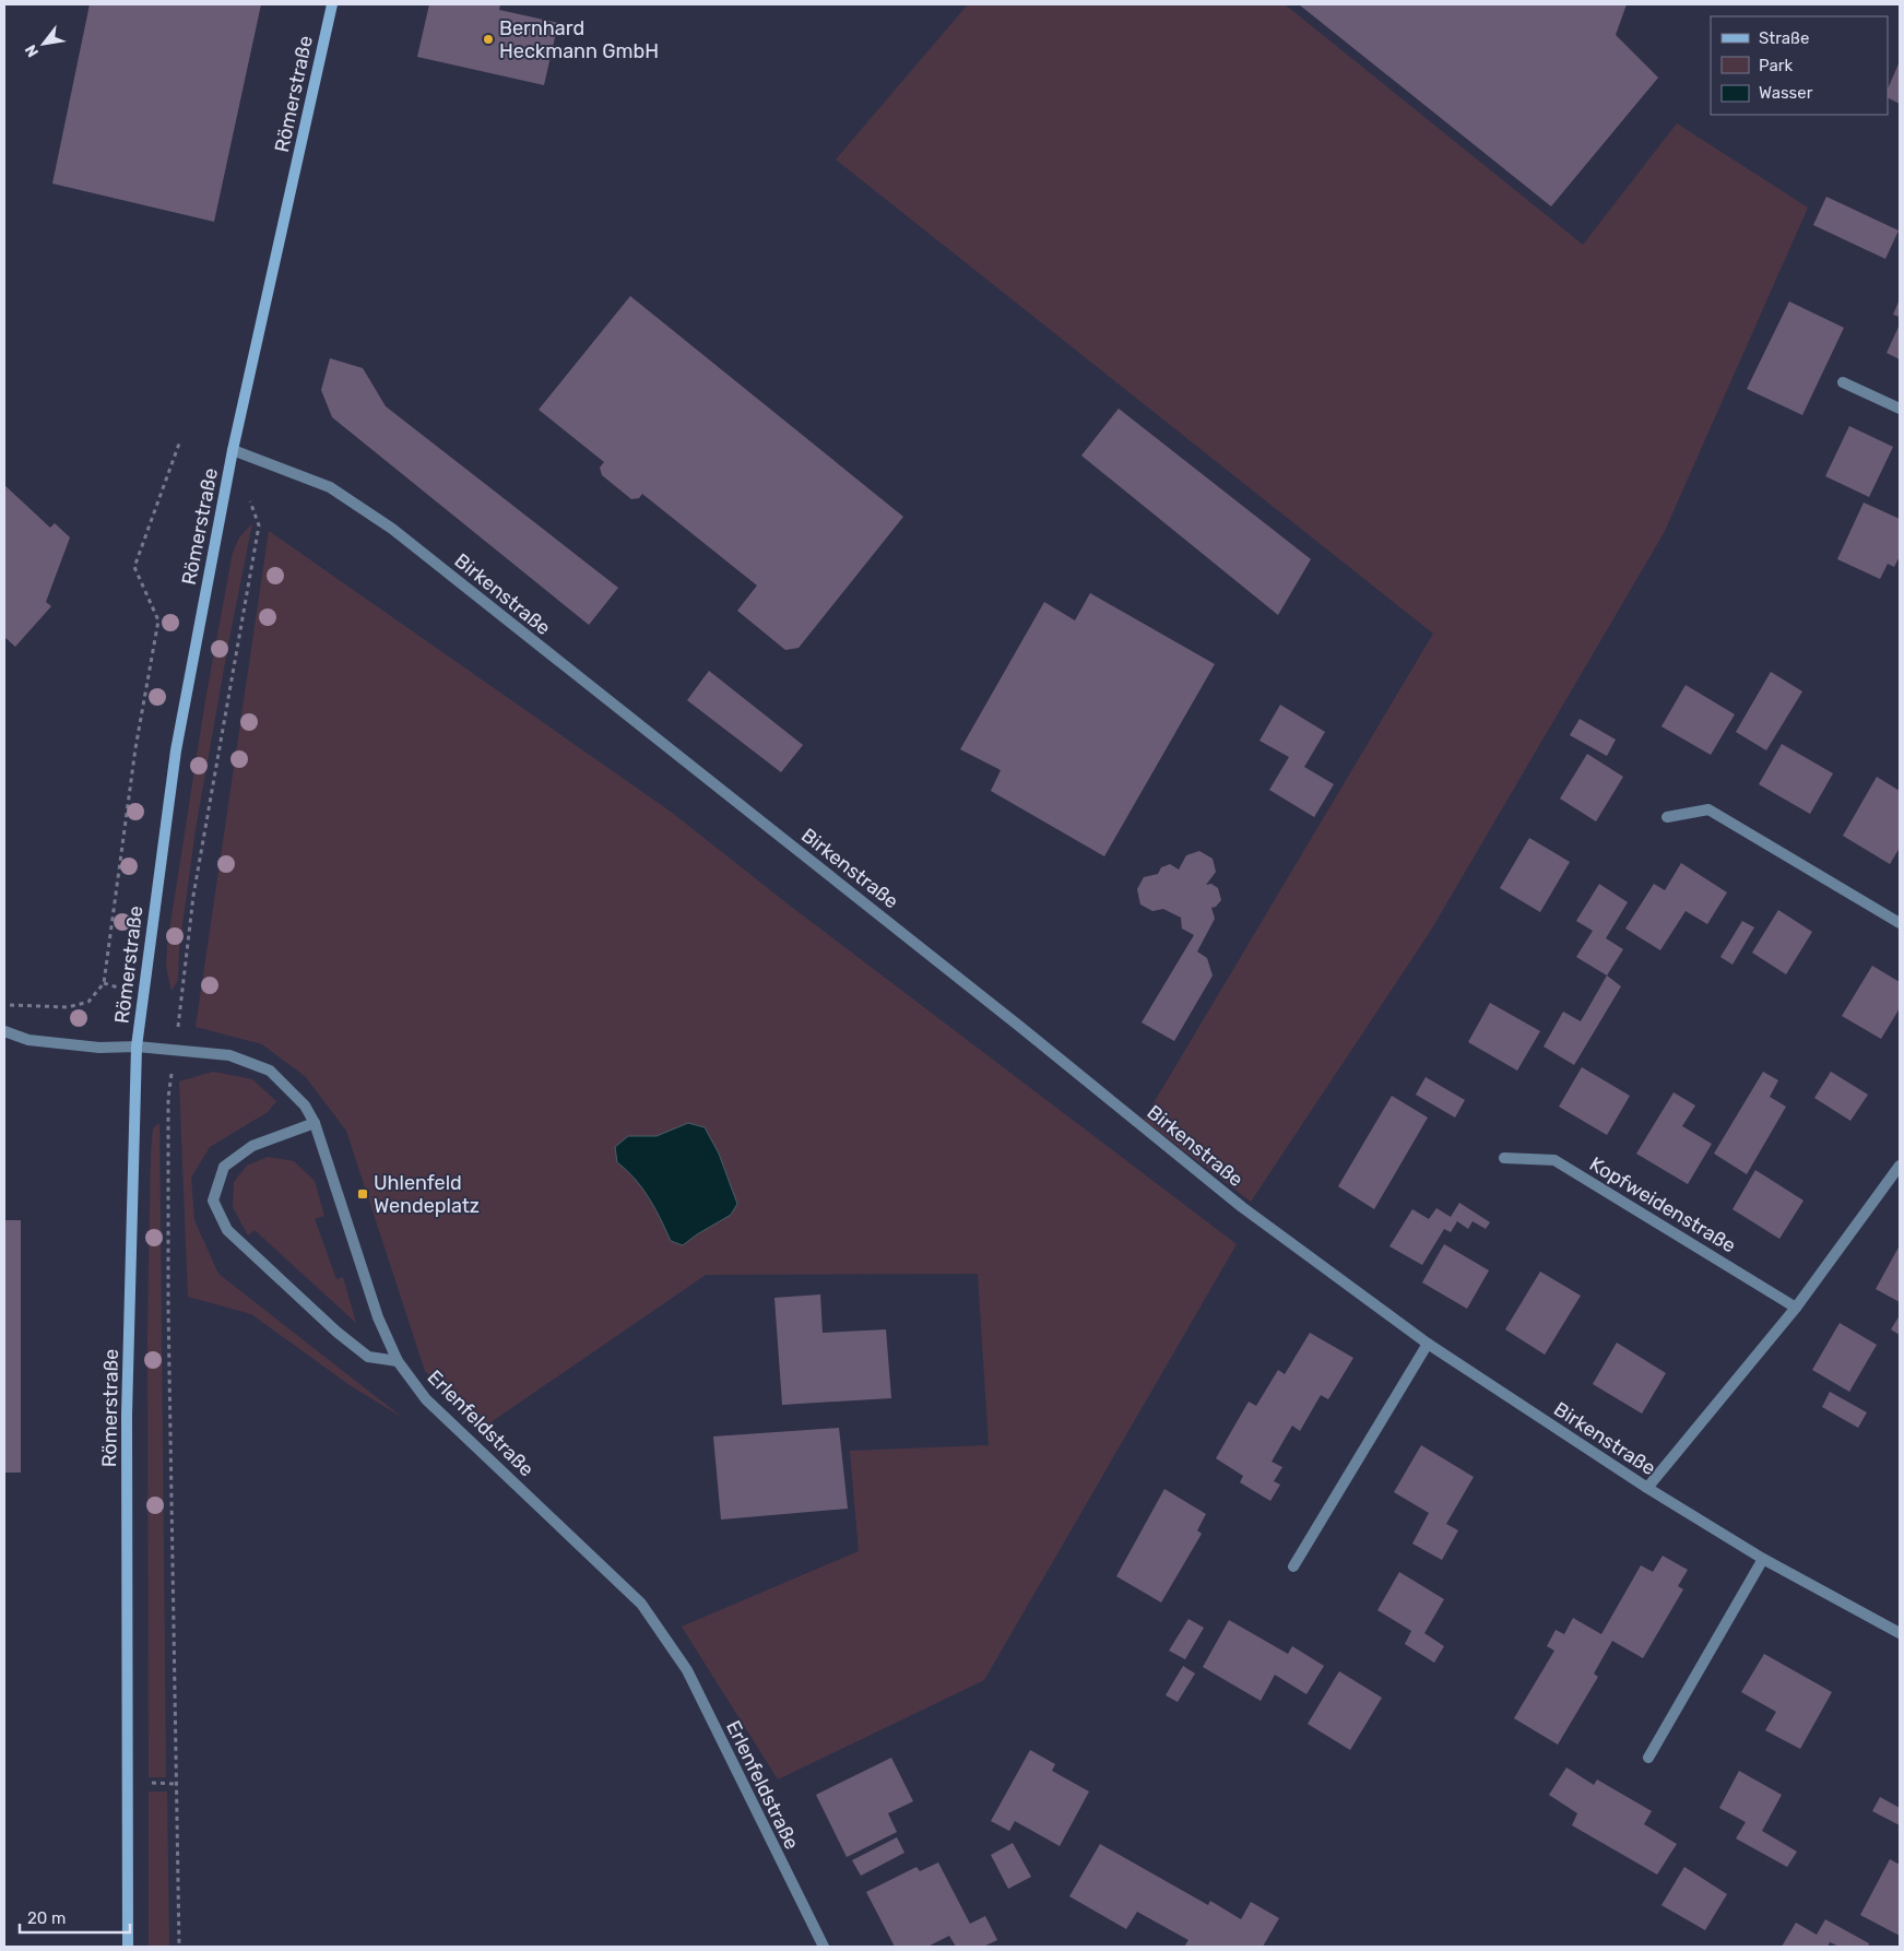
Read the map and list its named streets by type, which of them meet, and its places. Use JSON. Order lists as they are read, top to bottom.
{
  "streets": {
    "main road": ["Römerstraße"],
    "street": ["Birkenstraße", "Kopfweidenstraße", "Erlenfeldstraße"]
  },
  "crossings": [
    ["Römerstraße", "Birkenstraße"],
    ["Römerstraße", "Erlenfeldstraße"]
  ],
  "places": {
    "other": ["Bernhard Heckmann GmbH"],
    "transit": ["Uhlenfeld Wendeplatz"]
  },
  "legend": ["Straße", "Park", "Wasser"],
  "scale_bar": "20 m",
  "north": "bottom left"
}
